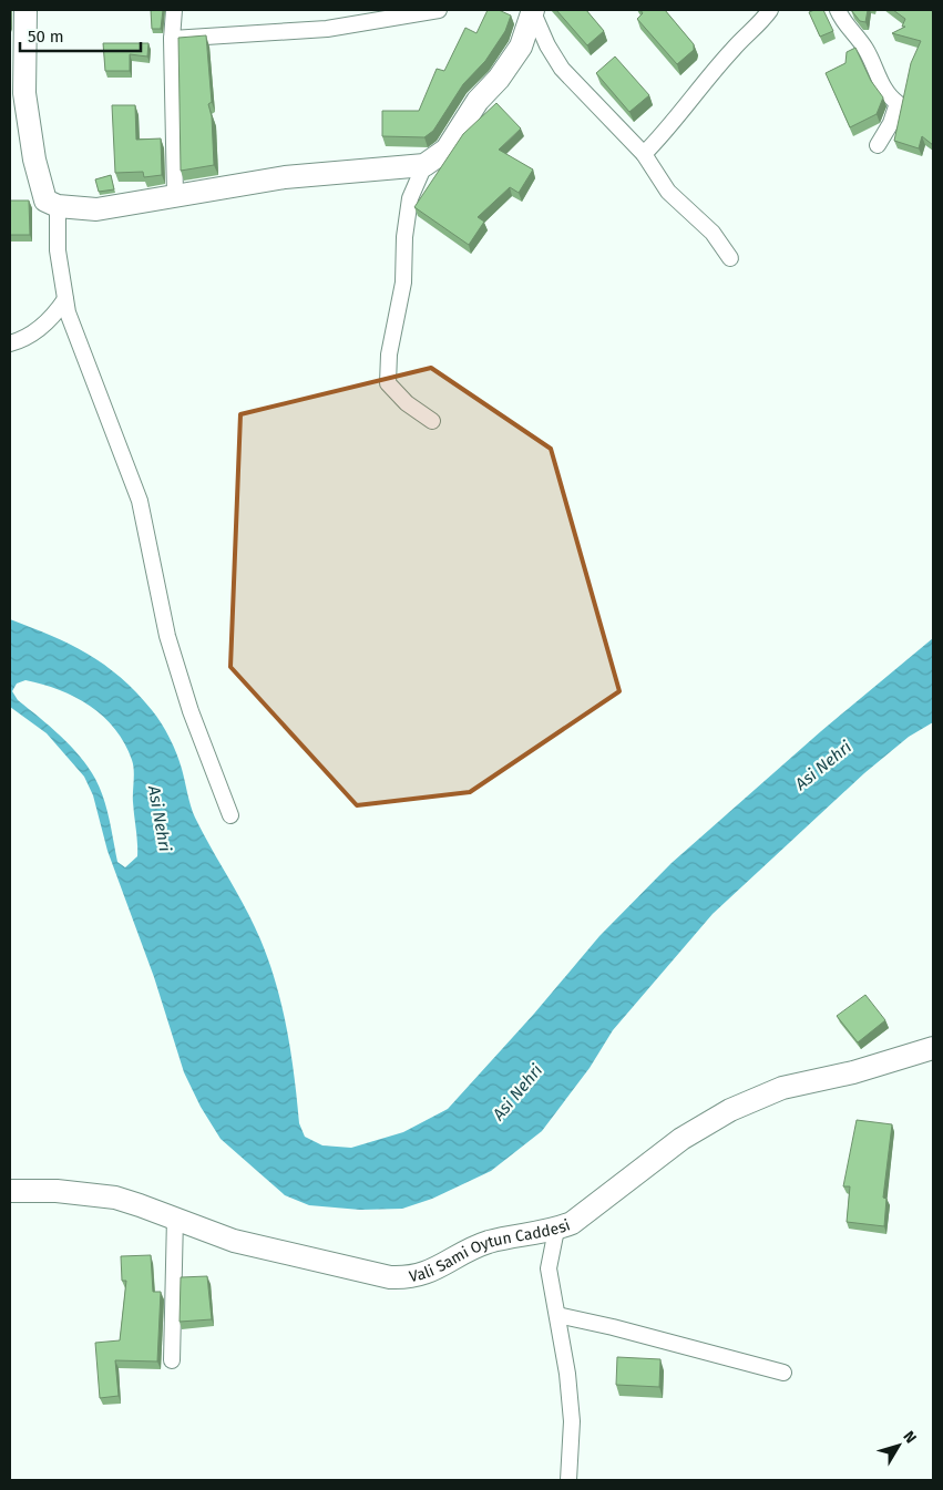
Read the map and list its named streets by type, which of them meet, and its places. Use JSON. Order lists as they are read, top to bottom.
{
  "streets": {
    "street": ["Vali Sami Oytun Caddesi"]
  },
  "water": ["Asi Nehri"],
  "scale_bar": "50 m",
  "north": "top right"
}
